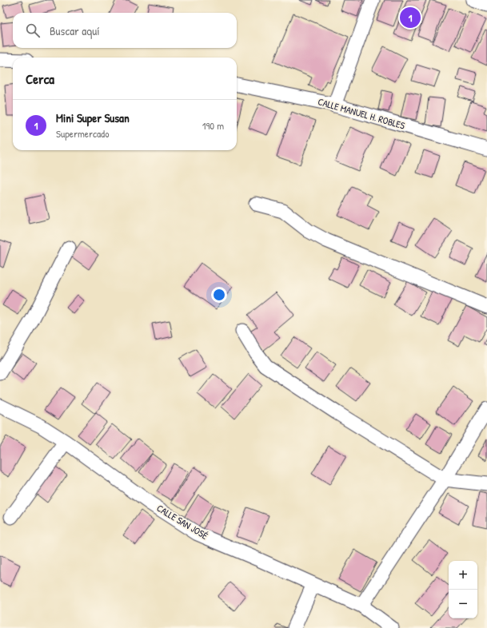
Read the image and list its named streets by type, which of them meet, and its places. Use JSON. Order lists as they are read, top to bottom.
{
  "streets": {
    "street": ["CALLE MANUEL H. ROBLES", "CALLE SAN JOSÉ"]
  },
  "page": {
    "pins": "1",
    "search": "Buscar aquí",
    "heading": "Cerca",
    "list": [
      {
        "mark": "1",
        "name": "Mini Super Susan",
        "note": "Supermercado",
        "value": "190 m"
      }
    ],
    "map_buttons": ["+", "−"]
  }
}
